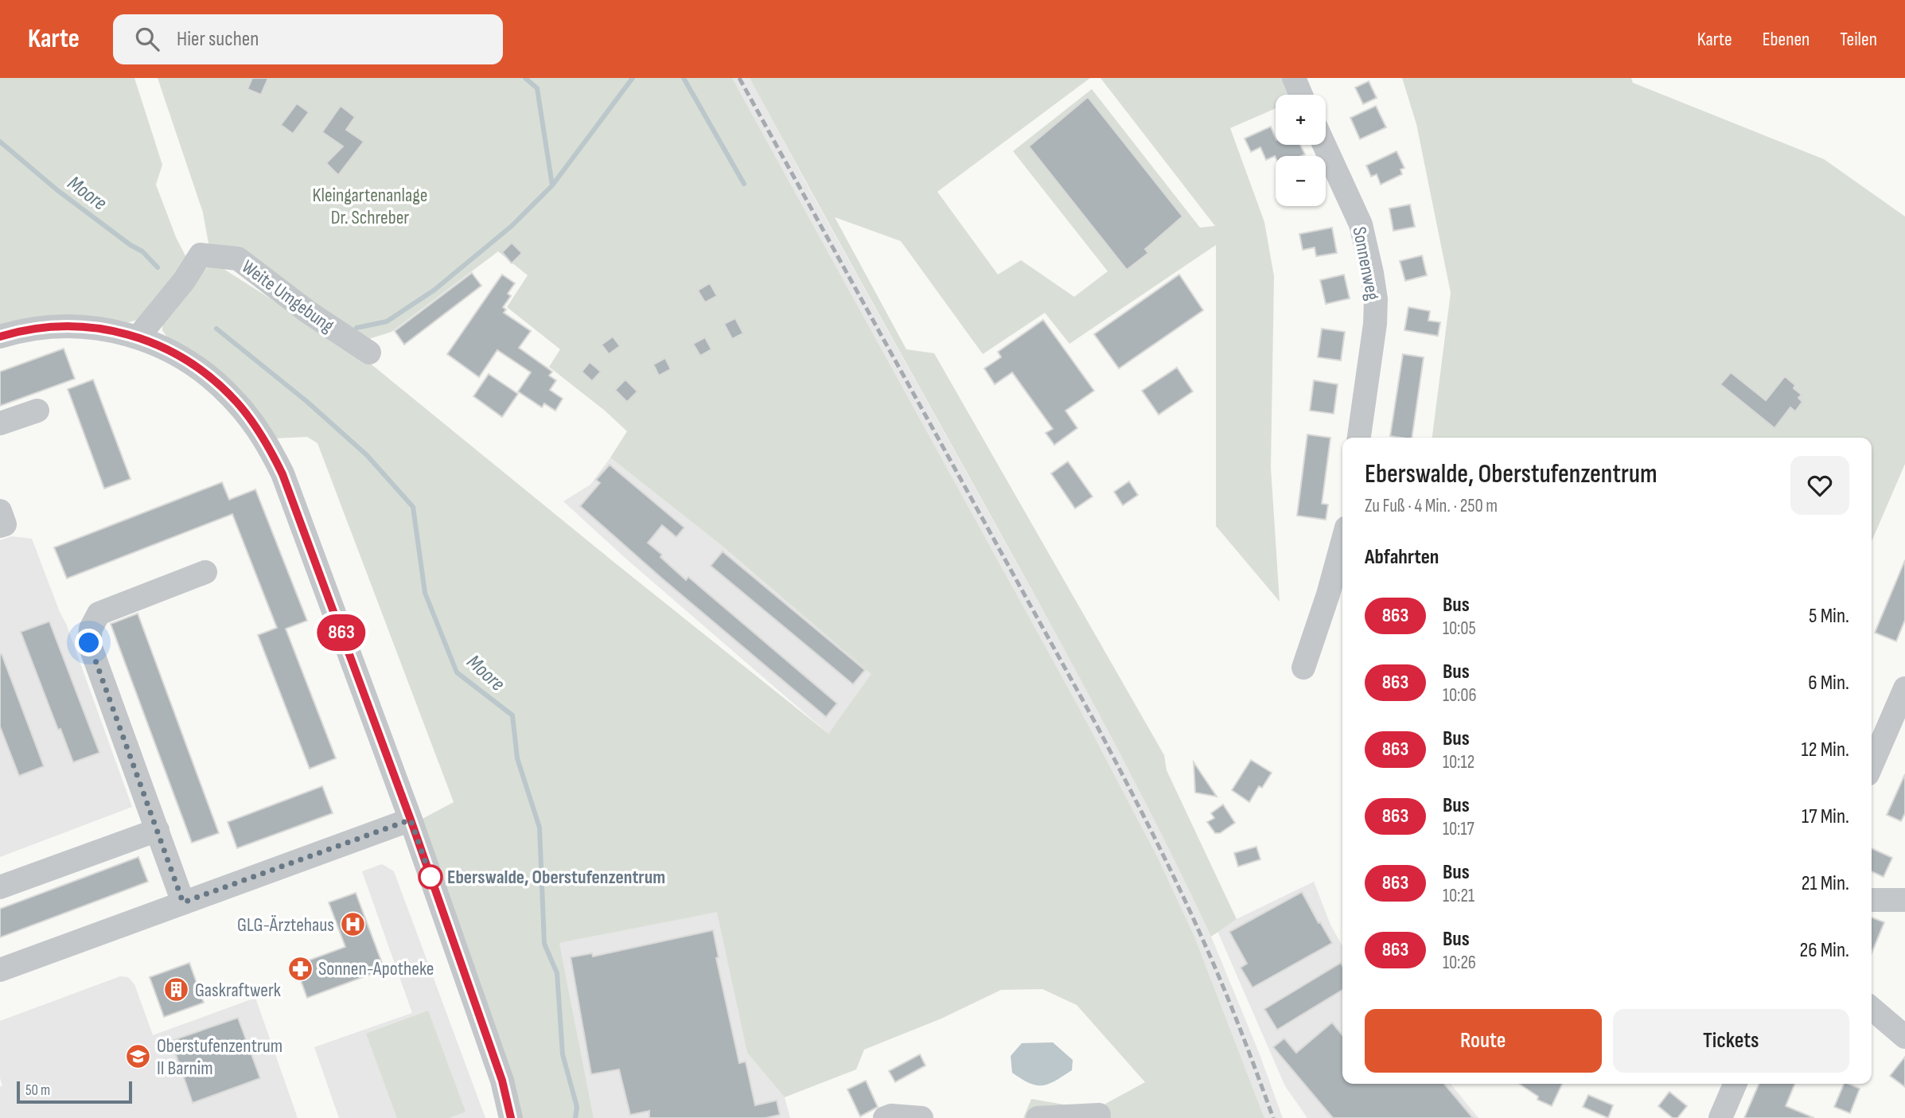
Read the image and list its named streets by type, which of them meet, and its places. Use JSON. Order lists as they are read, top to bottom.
{
  "streets": {
    "street": ["Sonnenweg", "Weite Umgebung"]
  },
  "water": ["Moore"],
  "parks": ["Kleingartenanlage Dr. Schreber"],
  "places": {
    "other": ["Eberswalde, Oberstufenzentrum"],
    "hospital": ["GLG-Ärztehaus"],
    "pharmacy": ["Sonnen-Apotheke"],
    "building": ["Gaskraftwerk"],
    "school or university": ["Oberstufenzentrum II Barnim"]
  },
  "lines": ["bus line 863"],
  "scale_bar": "50 m",
  "page": {
    "header": "Karte",
    "search": "Hier suchen",
    "nav": ["Karte", "Ebenen", "Teilen"],
    "on_map": "863",
    "map_buttons": ["+", "−"],
    "heading": [
      ["Eberswalde, Oberstufenzentrum", "Zu Fuß · 4 Min. · 250 m"],
      "Abfahrten"
    ],
    "list": [
      {
        "mark": "863",
        "name": "Bus",
        "note": "10:05",
        "value": "5 Min."
      },
      {
        "mark": "863",
        "name": "Bus",
        "note": "10:06",
        "value": "6 Min."
      },
      {
        "mark": "863",
        "name": "Bus",
        "note": "10:12",
        "value": "12 Min."
      },
      {
        "mark": "863",
        "name": "Bus",
        "note": "10:17",
        "value": "17 Min."
      },
      {
        "mark": "863",
        "name": "Bus",
        "note": "10:21",
        "value": "21 Min."
      },
      {
        "mark": "863",
        "name": "Bus",
        "note": "10:26",
        "value": "26 Min."
      }
    ],
    "buttons": ["Route", "Tickets"],
    "scale": "50 m"
  }
}
